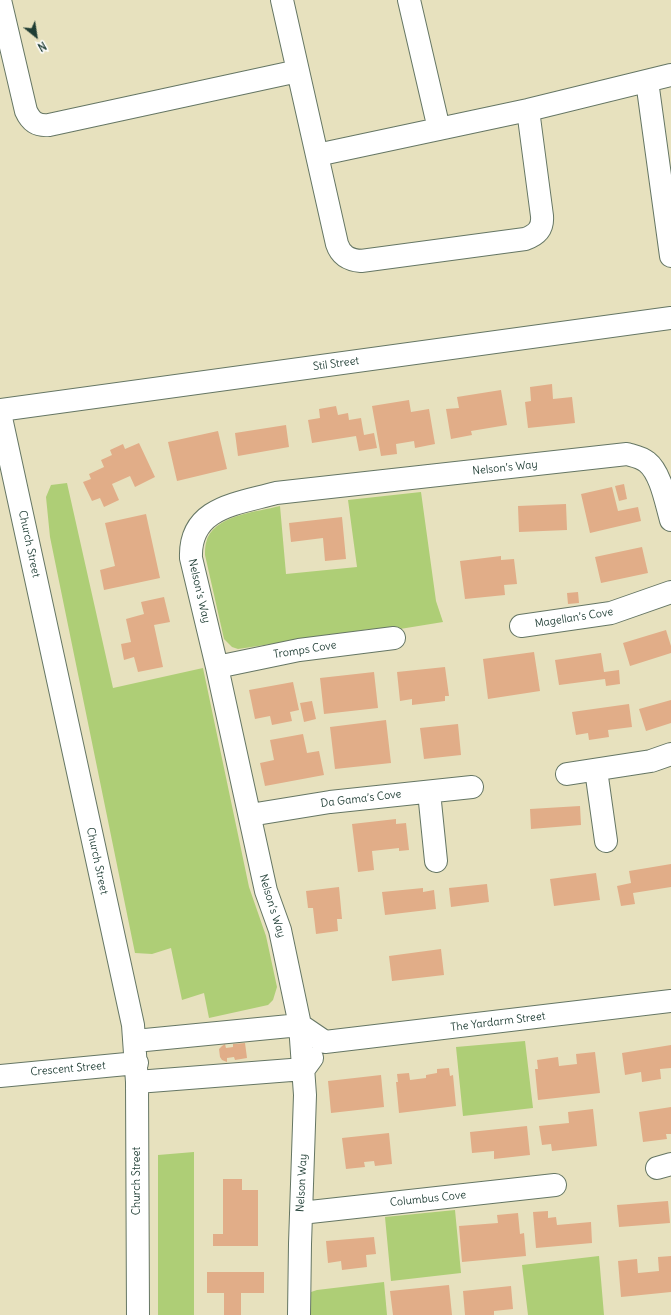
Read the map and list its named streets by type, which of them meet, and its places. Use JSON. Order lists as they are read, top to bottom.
{
  "streets": {
    "street": [
      "Stil Street",
      "Nelson’s Way",
      "Church Street",
      "Magellan’s Cove",
      "Tromps Cove",
      "Da Gama’s Cove",
      "The Yardarm Street",
      "Crescent Street",
      "Nelson Way",
      "Columbus Cove"
    ]
  },
  "crossings": [
    ["Nelson’s Way", "Tromps Cove"],
    ["Nelson’s Way", "Da Gama’s Cove"],
    ["Nelson’s Way", "Nelson Way"],
    ["Church Street", "Crescent Street"],
    ["Nelson Way", "Columbus Cove"]
  ],
  "north": "bottom right"
}
